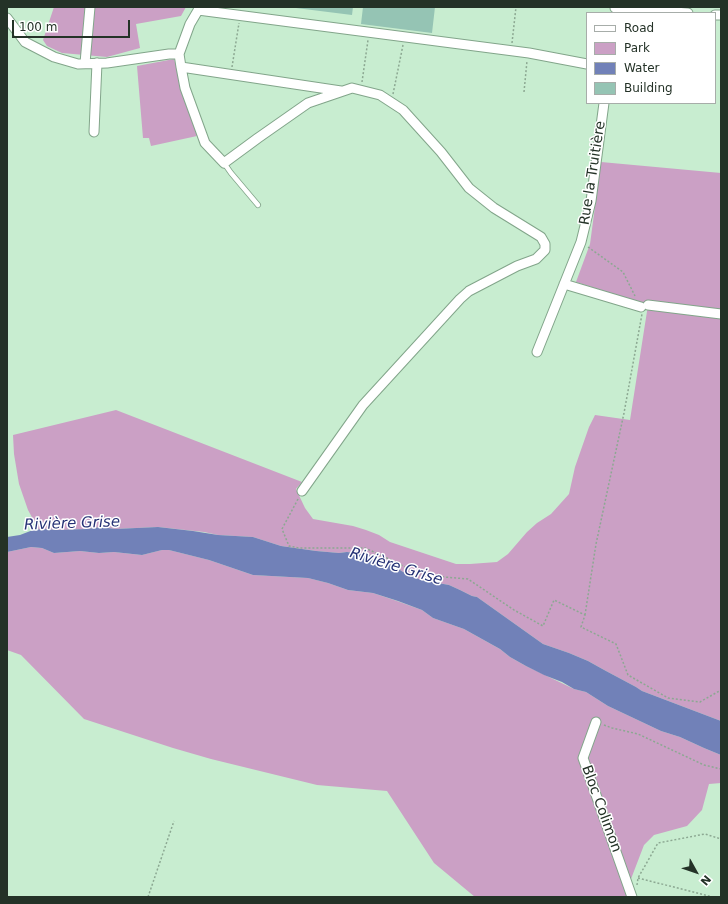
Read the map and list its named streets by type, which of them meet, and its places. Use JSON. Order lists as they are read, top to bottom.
{
  "streets": {
    "street": ["Rue la Truitière", "Bloc Colimon"]
  },
  "water": ["Rivière Grise"],
  "legend": [
    "Road",
    "Park",
    "Water",
    "Building"
  ],
  "scale_bar": "100 m",
  "north": "bottom right"
}
